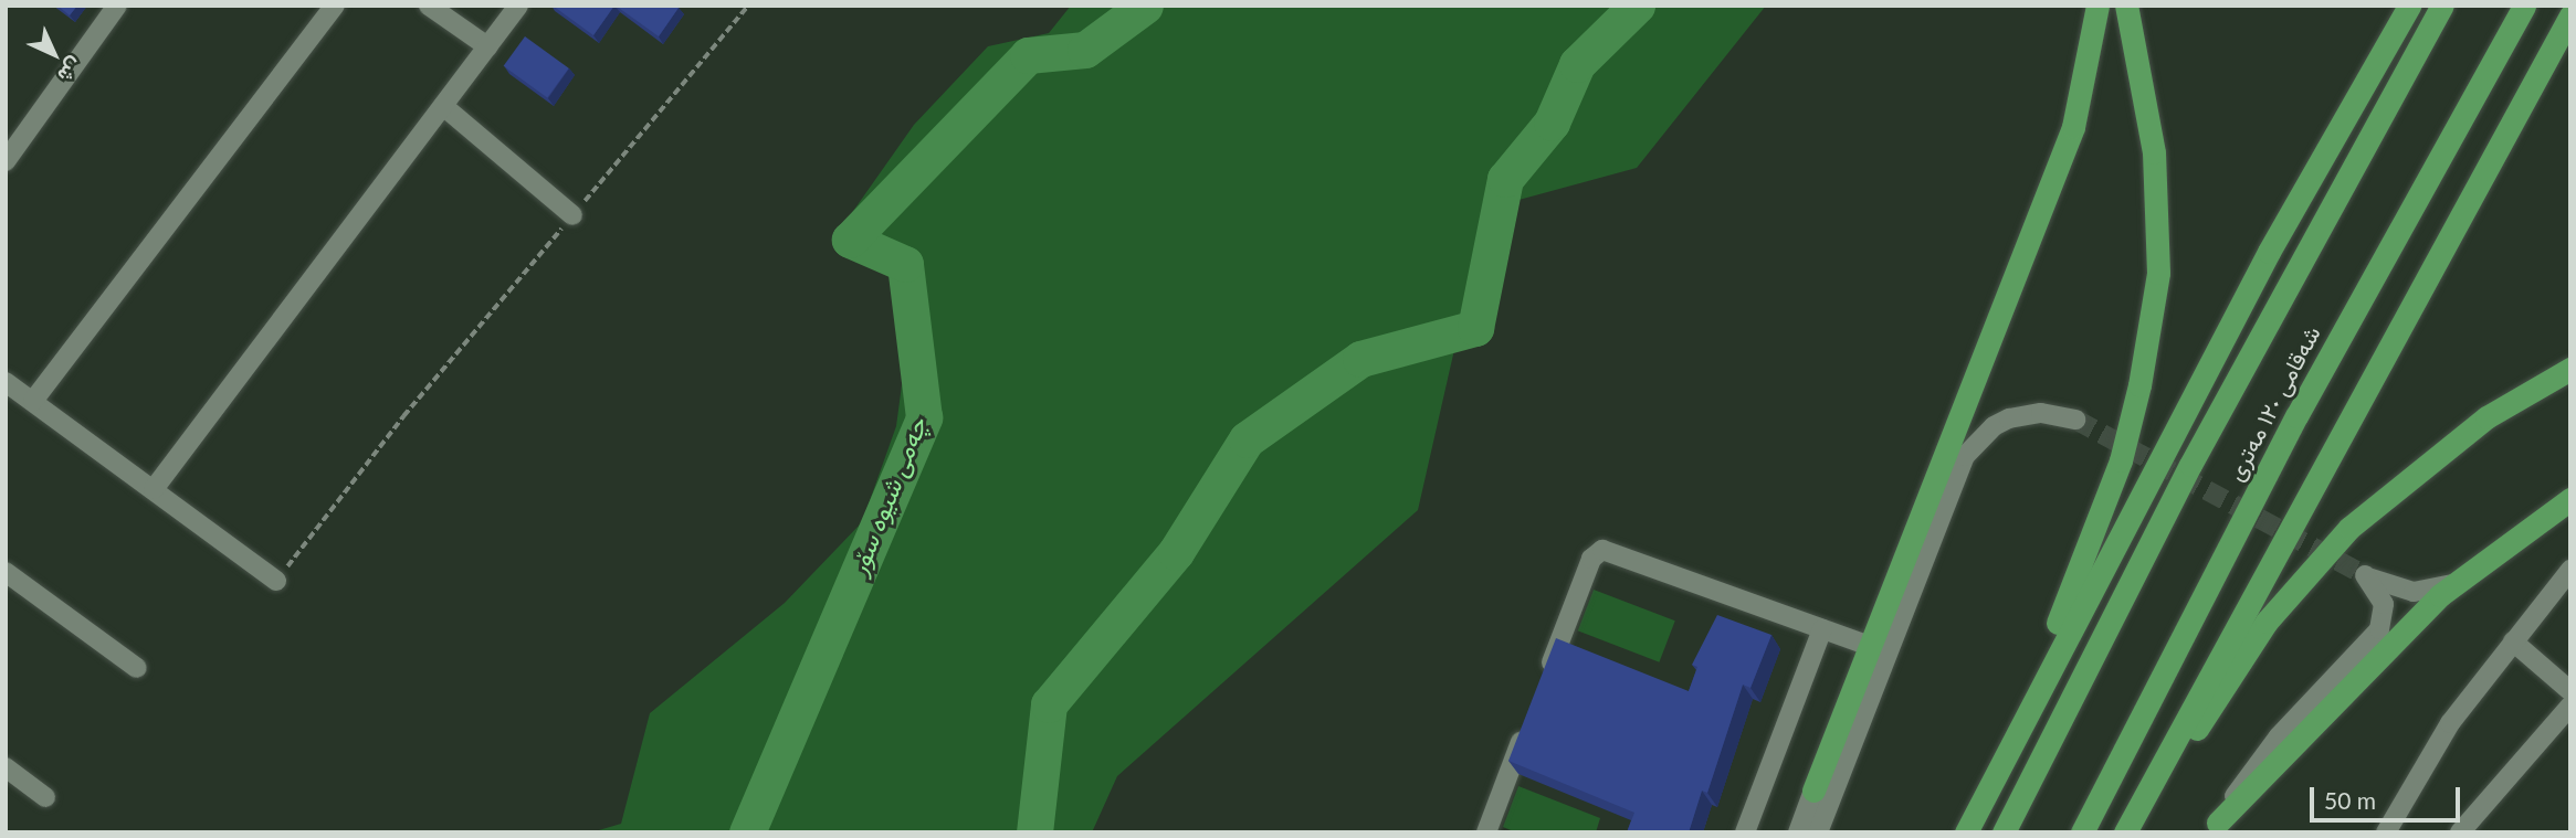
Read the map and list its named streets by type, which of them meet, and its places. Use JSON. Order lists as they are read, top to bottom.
{
  "streets": {
    "highway": ["شەقامی ١٢٠ مەتری"]
  },
  "water": ["چەمی شیوە سۆر"],
  "scale_bar": "50 m",
  "north": "bottom right"
}
